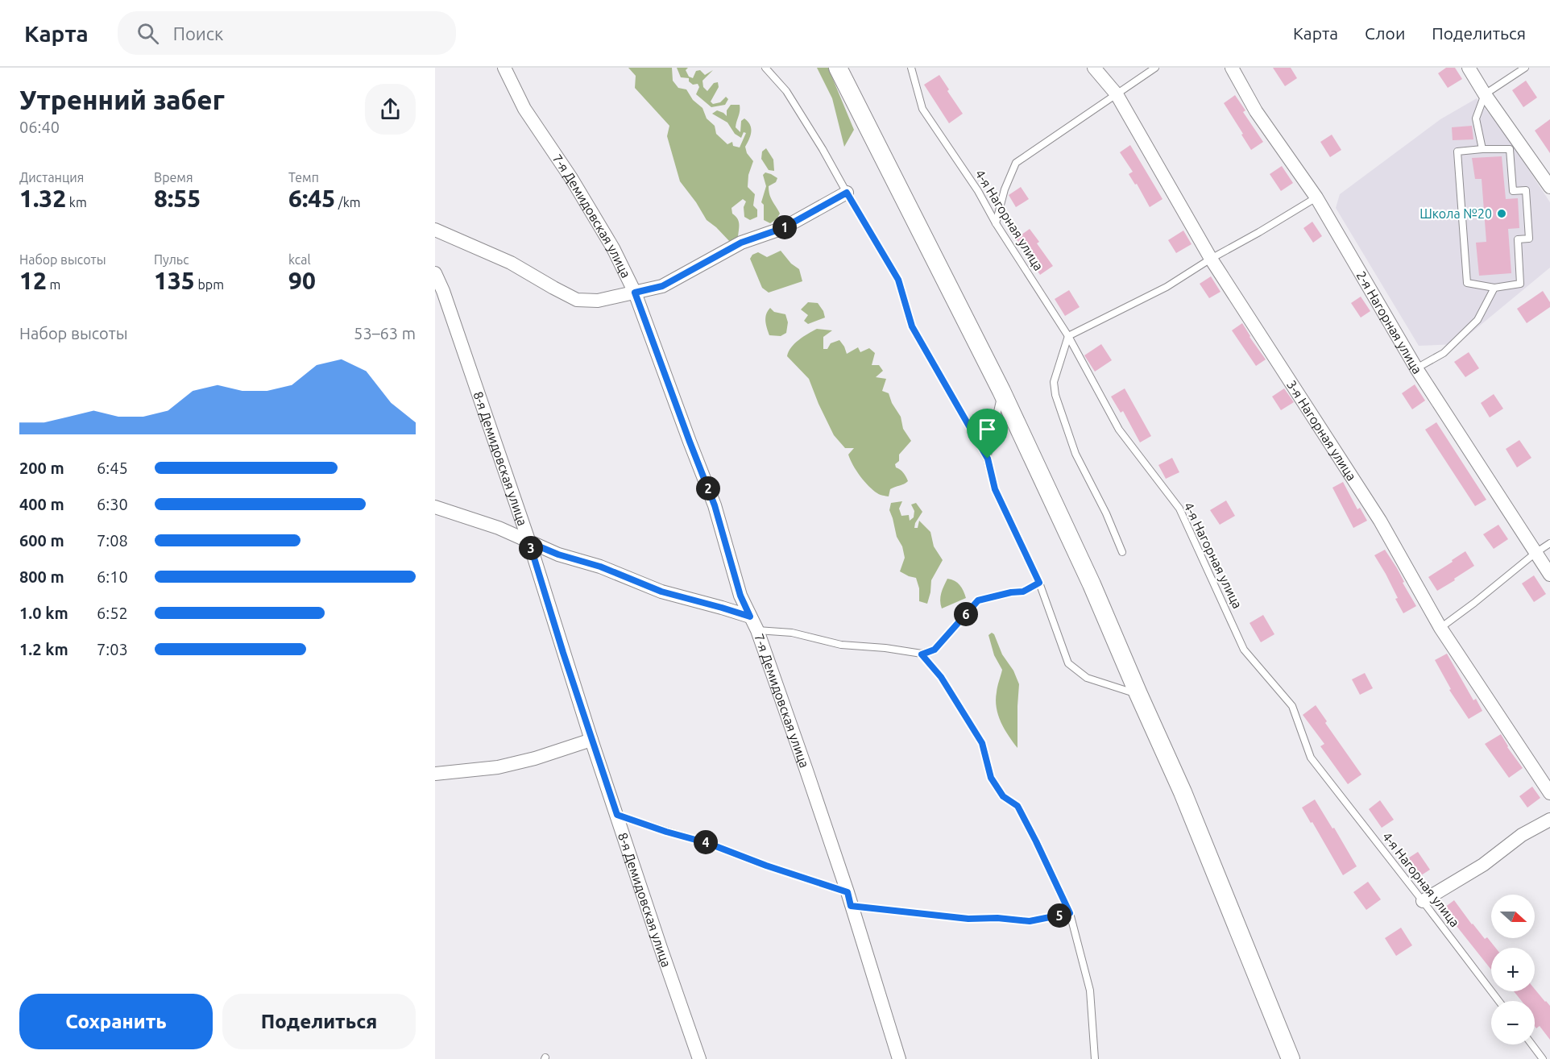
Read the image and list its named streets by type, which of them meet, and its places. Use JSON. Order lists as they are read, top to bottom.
{
  "streets": {
    "street": [
      "7-я Демидовская улица",
      "2-я Нагорная улица",
      "3-я Нагорная улица",
      "8-я Демидовская улица"
    ],
    "lane": ["4-я Нагорная улица"]
  },
  "places": ["Школа №20"],
  "north": "right",
  "page": {
    "header": "Карта",
    "search": "Поиск",
    "nav": ["Карта", "Слои", "Поделиться"],
    "heading": ["Утренний забег", "06:40"],
    "stats": [
      ["Дистанция", "1.32 km"],
      ["Время", "8:55"],
      ["Темп", "6:45 /km"],
      ["Набор высоты", "12 m"],
      ["Пульс", "135 bpm"],
      ["kcal", "90"]
    ],
    "pins": [
      "1",
      "2",
      "3",
      "6",
      "4",
      "5"
    ],
    "chart": ["Набор высоты", "53–63 m"],
    "list": [
      {
        "name": "200 m",
        "note": "6:45"
      },
      {
        "name": "400 m",
        "note": "6:30"
      },
      {
        "name": "600 m",
        "note": "7:08"
      },
      {
        "name": "800 m",
        "note": "6:10"
      },
      {
        "name": "1.0 km",
        "note": "6:52"
      },
      {
        "name": "1.2 km",
        "note": "7:03"
      }
    ],
    "map_buttons": ["+", "−"],
    "buttons": ["Сохранить", "Поделиться"]
  }
}
